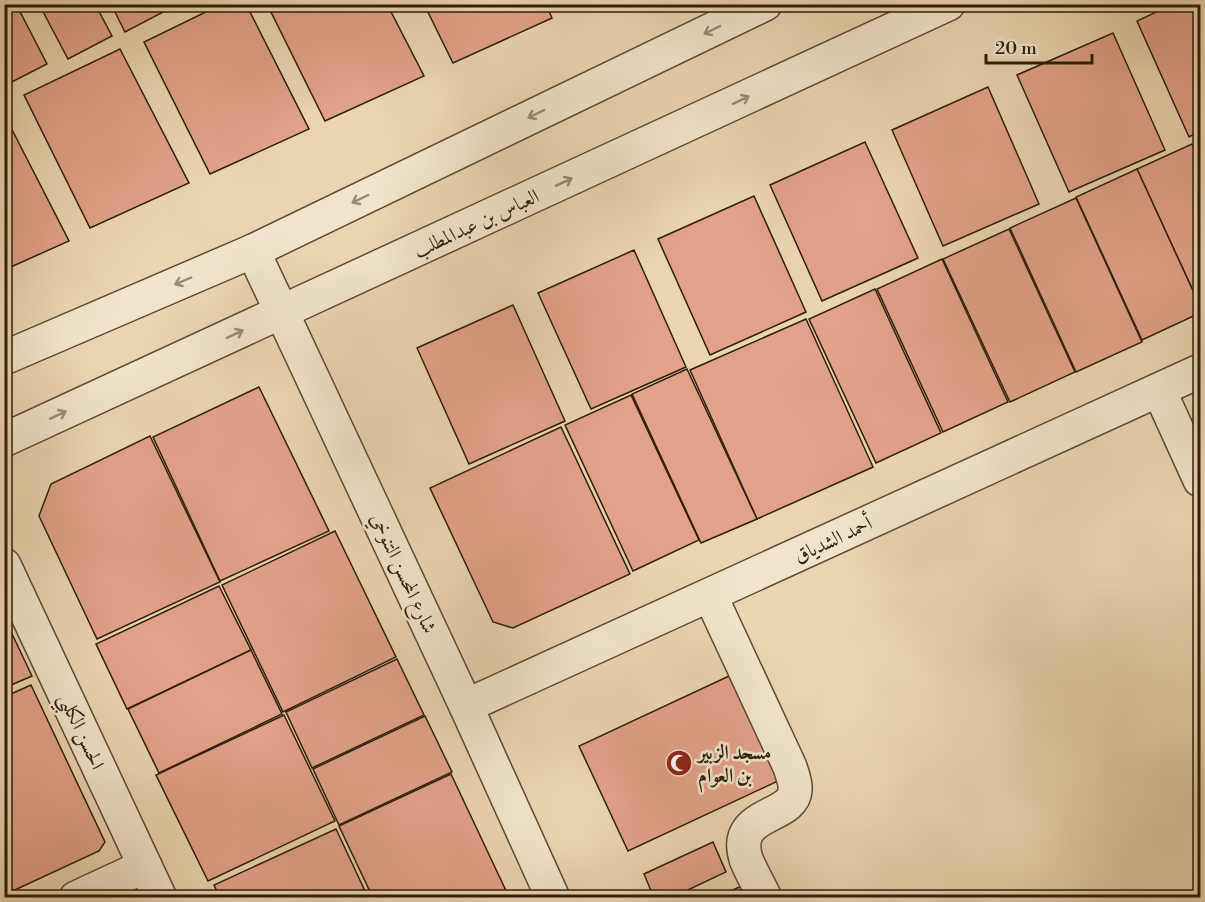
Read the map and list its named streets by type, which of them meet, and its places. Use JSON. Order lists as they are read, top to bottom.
{
  "streets": {
    "street": [
      "العباس بن عبدالمطلب",
      "أحمد الشدياق",
      "شارع المحسن التنوخي",
      "الحسن الكلبي"
    ]
  },
  "crossings": [
    ["العباس بن عبدالمطلب", "شارع المحسن التنوخي"],
    ["أحمد الشدياق", "شارع المحسن التنوخي"]
  ],
  "places": {
    "mosque": ["مسجد الزبير بن العوام"]
  },
  "scale_bar": "20 m"
}
